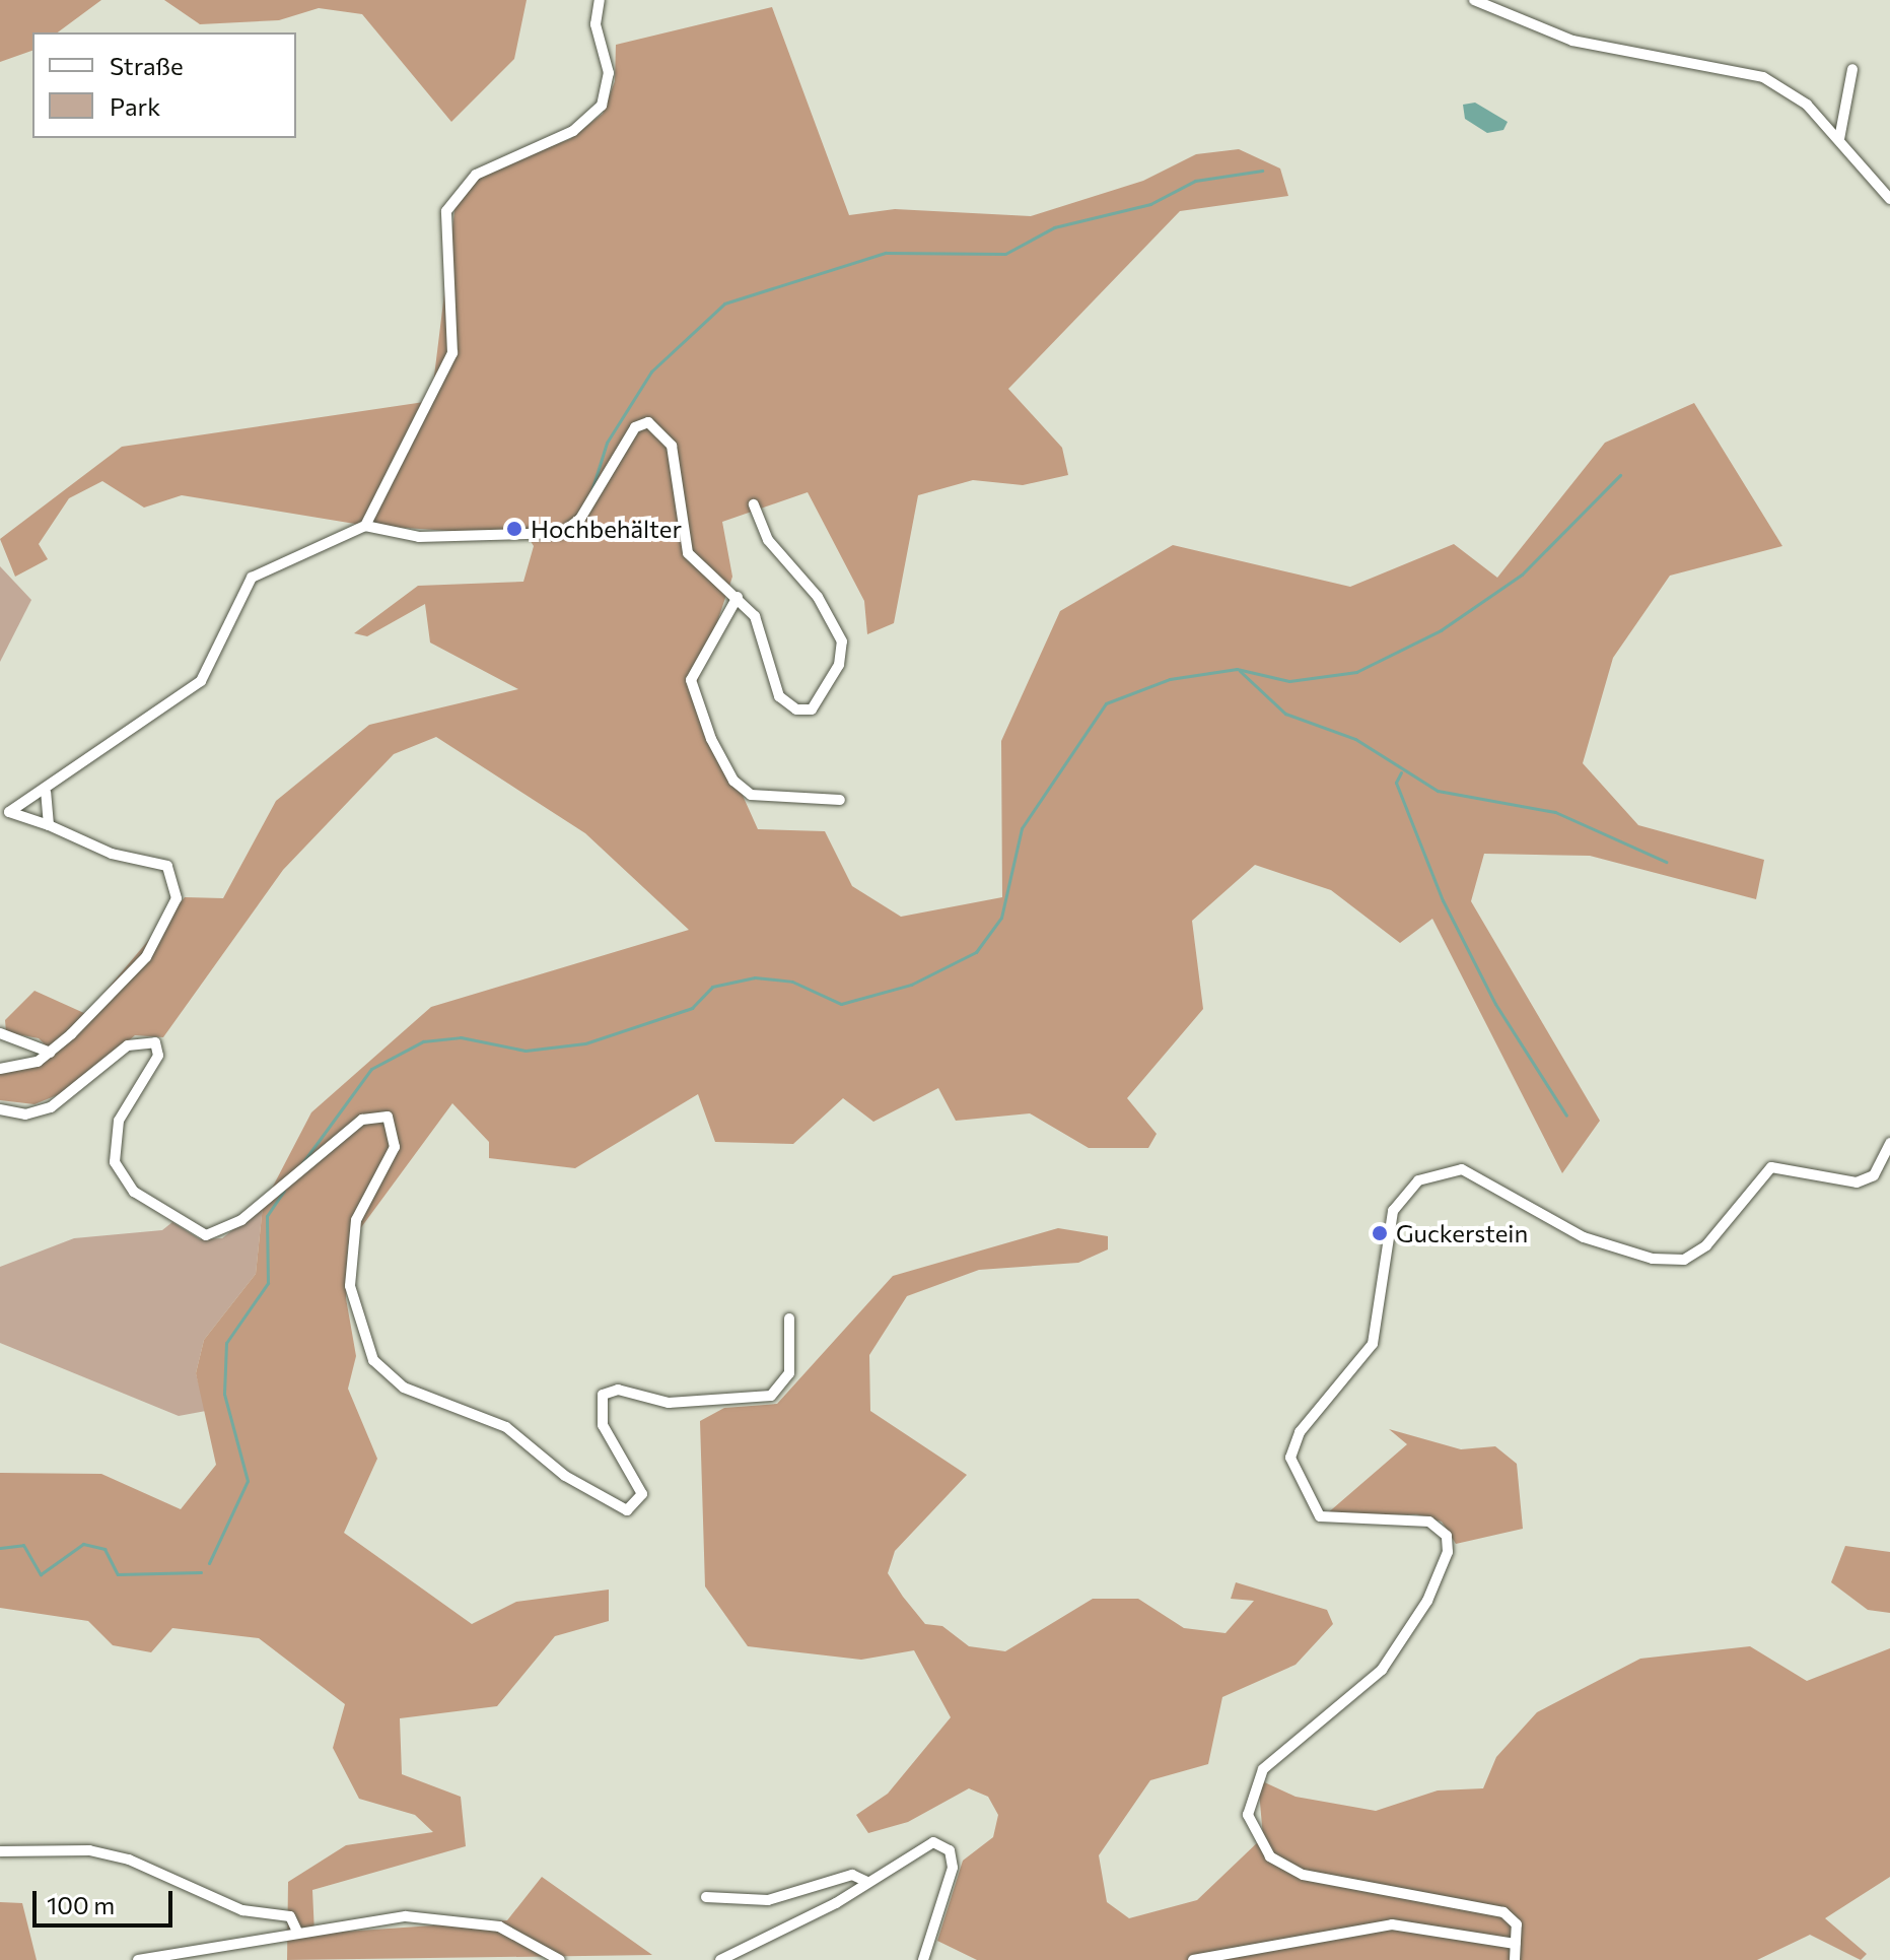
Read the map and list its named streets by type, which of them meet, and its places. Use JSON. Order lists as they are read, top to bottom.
{
  "places": ["Hochbehälter", "Guckerstein"],
  "legend": ["Straße", "Park"],
  "scale_bar": "100 m"
}
